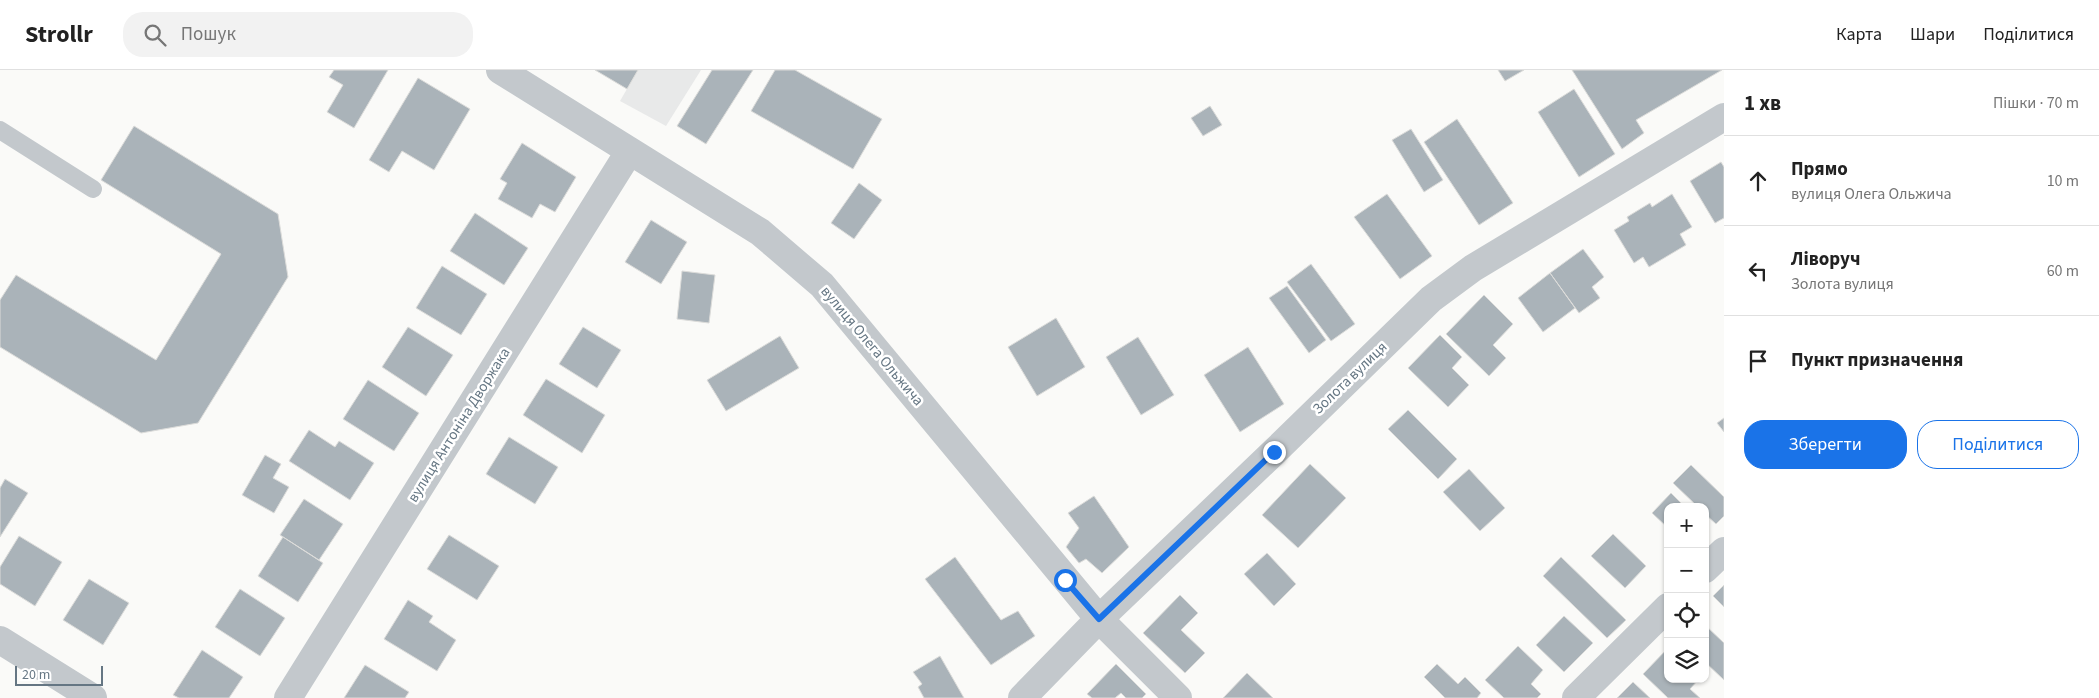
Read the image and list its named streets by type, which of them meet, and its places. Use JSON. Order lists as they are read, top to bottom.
{
  "streets": {
    "street": ["вулиця Олега Ольжича", "Золота вулиця", "вулиця Антоніна Дворжака"]
  },
  "crossings": [
    ["вулиця Олега Ольжича", "Золота вулиця"],
    ["вулиця Олега Ольжича", "вулиця Антоніна Дворжака"]
  ],
  "scale_bar": "20 m",
  "page": {
    "header": "Strollr",
    "search": "Пошук",
    "nav": ["Карта", "Шари", "Поділитися"],
    "heading": ["1 хв", "Пішки · 70 m"],
    "list": [
      ["Прямо", "вулиця Олега Ольжича", "10 m"],
      ["Ліворуч", "Золота вулиця", "60 m"],
      "Пункт призначення"
    ],
    "buttons": ["Зберегти", "Поділитися"],
    "map_buttons": ["+", "−"],
    "scale": "20 m"
  }
}
